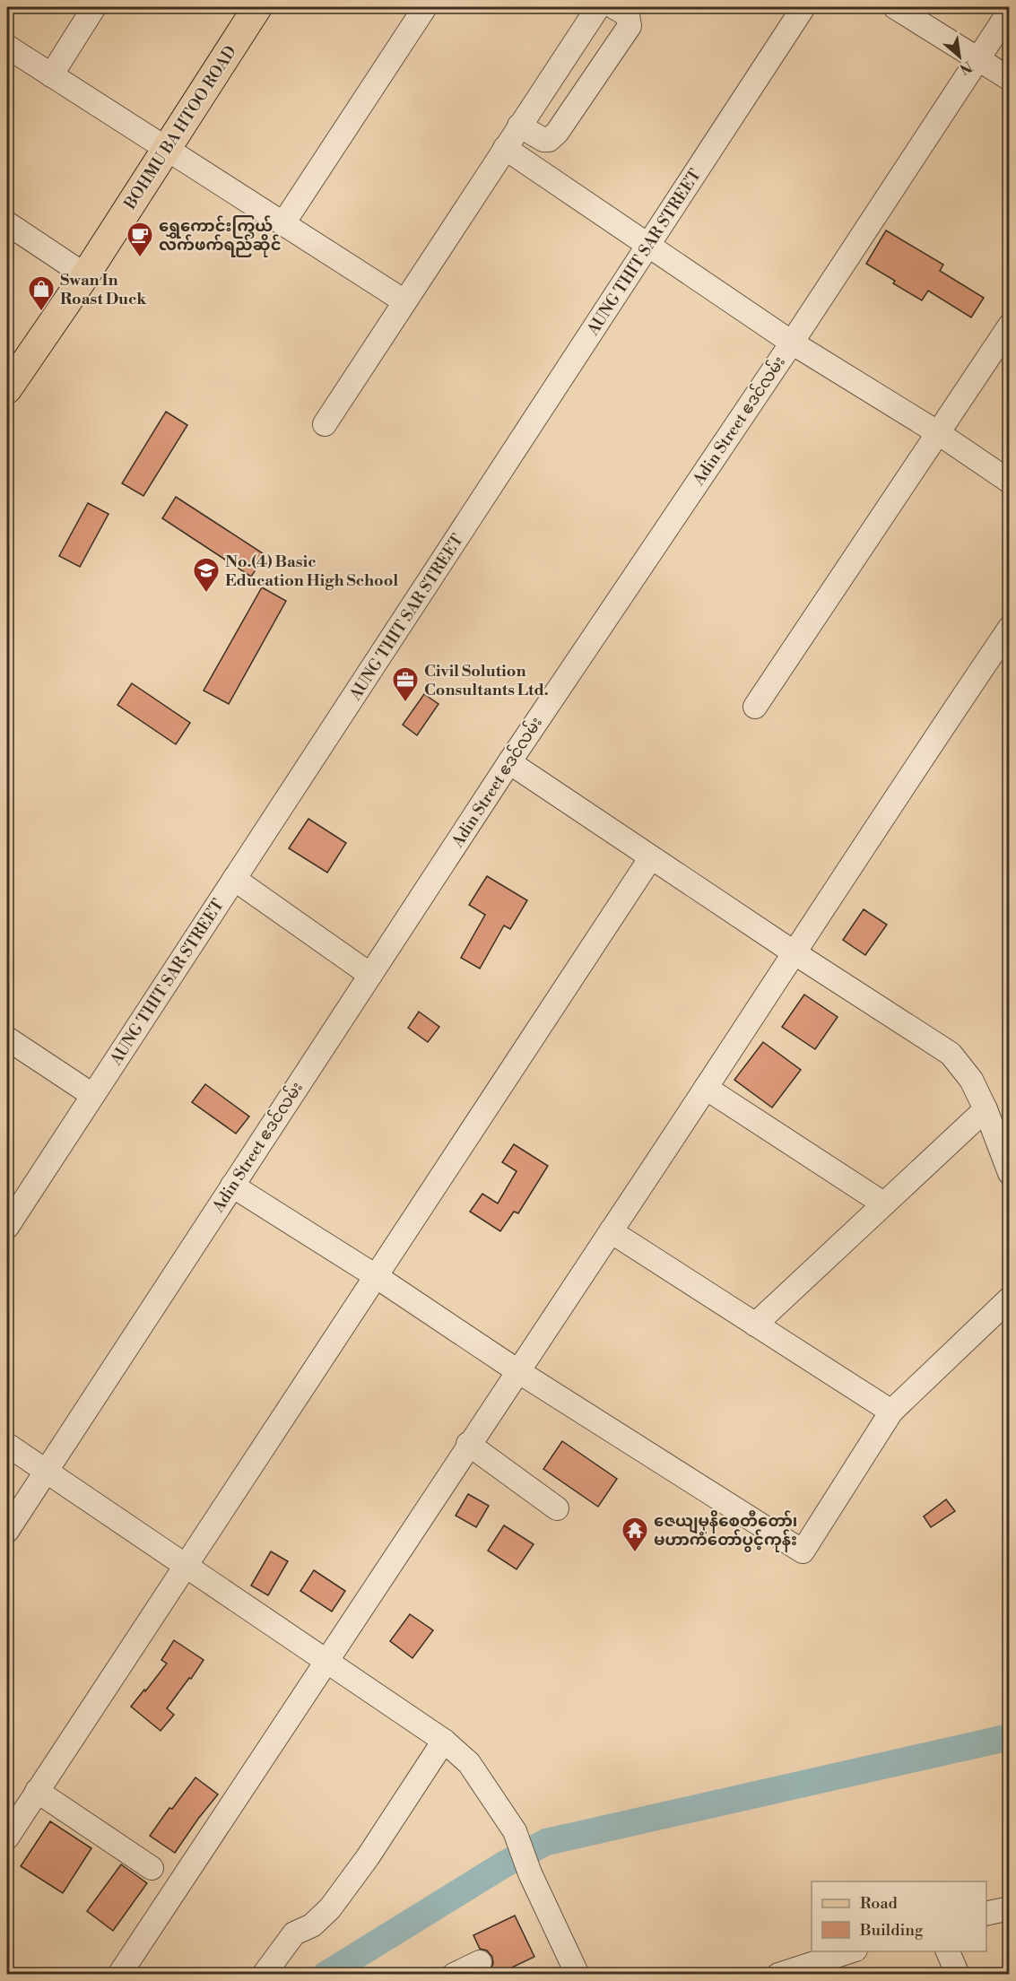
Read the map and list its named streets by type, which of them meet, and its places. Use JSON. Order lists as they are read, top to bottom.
{
  "streets": {
    "main road": ["BOHMU BA HTOO ROAD"],
    "street": ["AUNG THIT SAR STREET", "Adin Street ဧဒင်လမ်း"]
  },
  "places": {
    "cafe": ["ရွှေကောင်းကြွယ် လက်ဖက်ရည်ဆိုင်"],
    "shop": ["Swan In Roast Duck"],
    "school or university": ["No.(4) Basic Education High School"],
    "office": ["Civil Solution Consultants Ltd."],
    "temple": ["ဇေယျမုနိစေတီတော်၊ မဟာကံတော်ပွင့်ကုန်း"]
  },
  "legend": ["Road", "Building"],
  "north": "bottom right"
}
